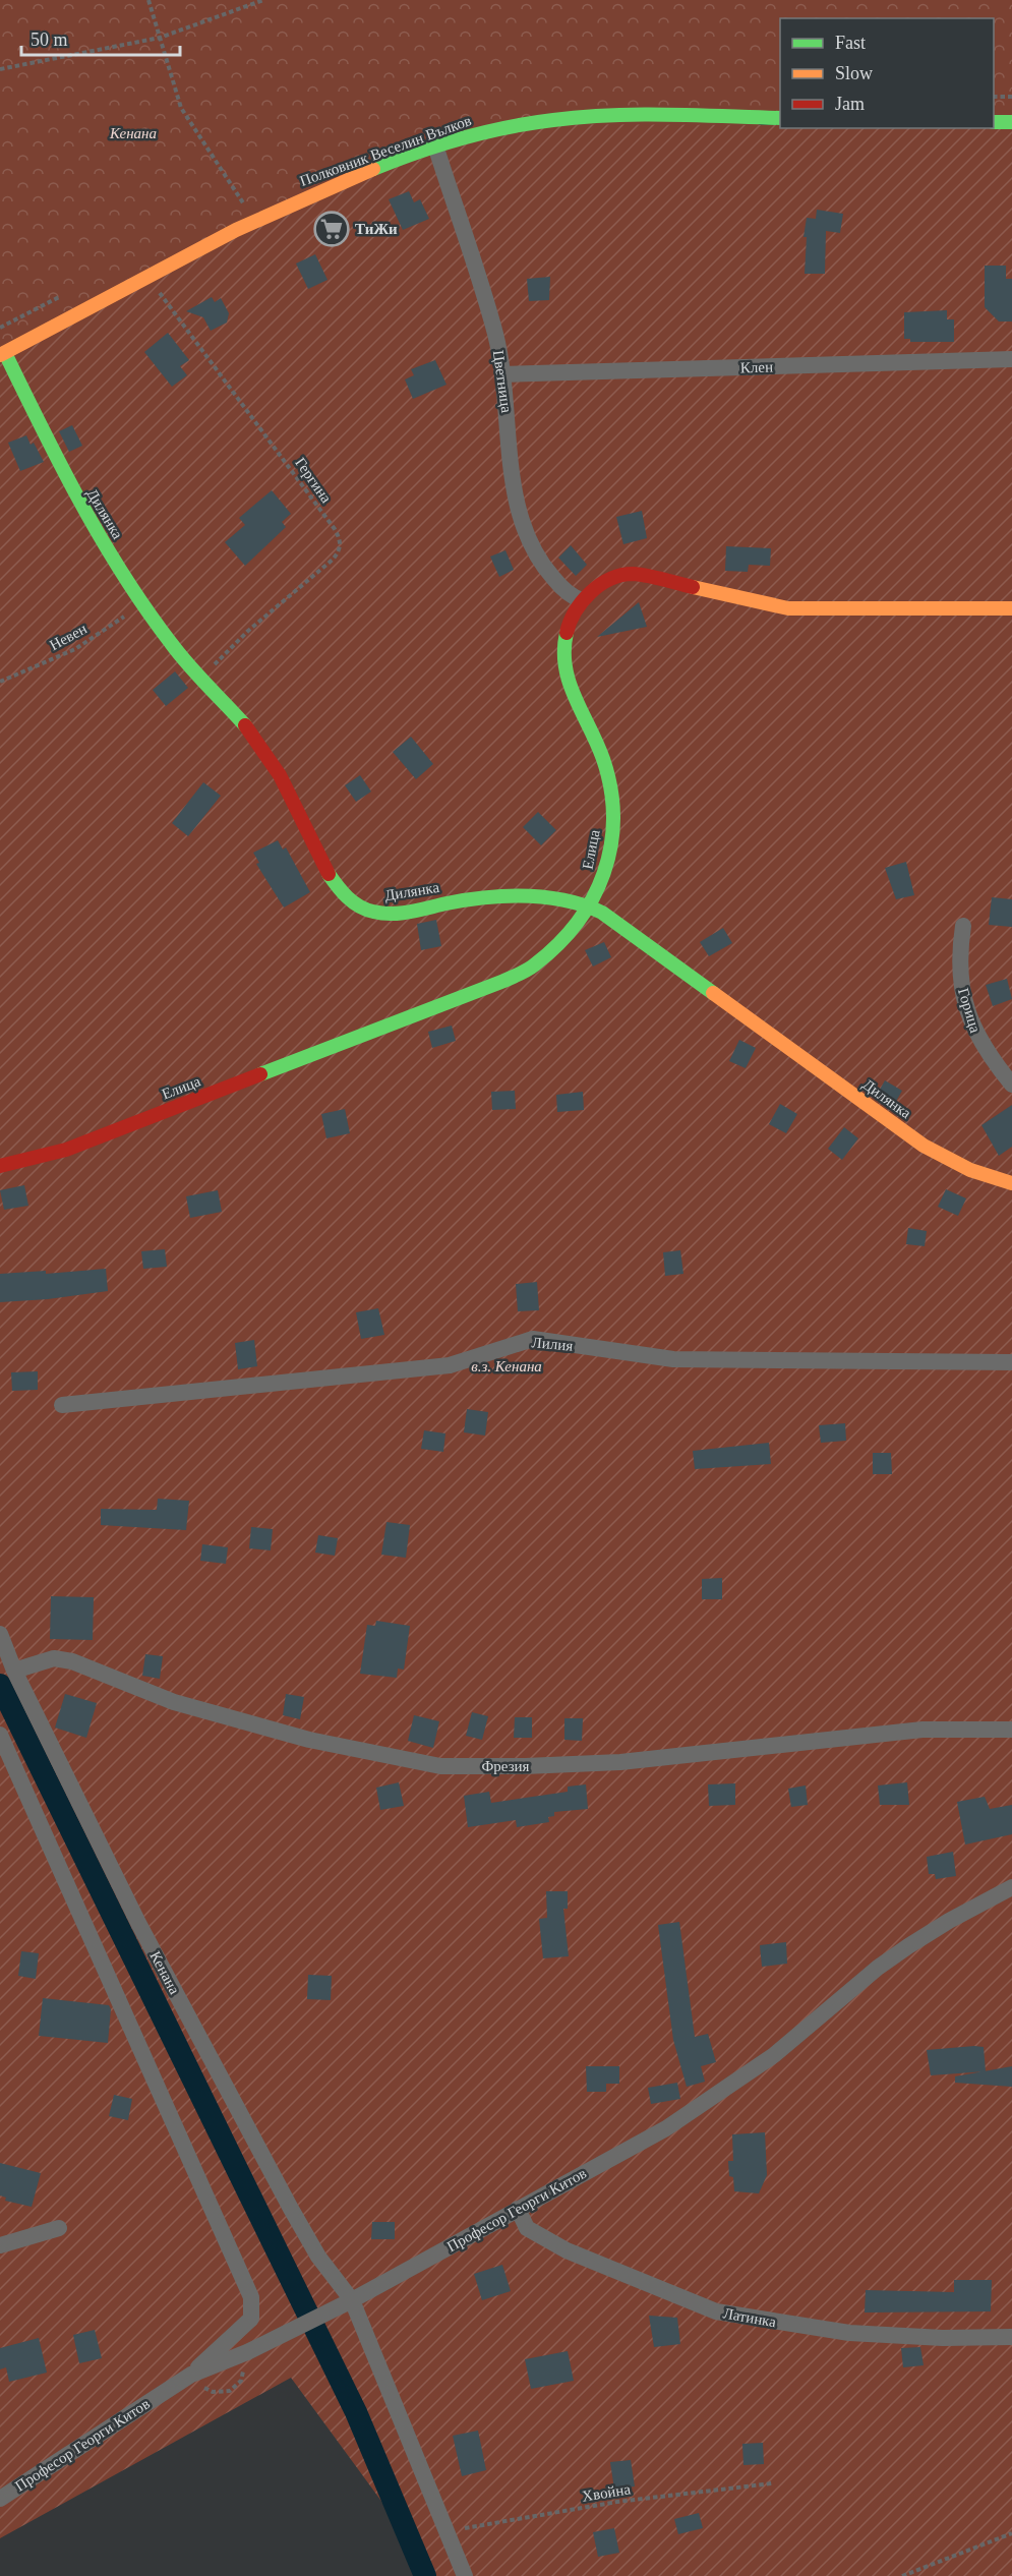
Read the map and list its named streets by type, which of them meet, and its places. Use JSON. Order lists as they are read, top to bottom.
{
  "streets": {
    "street": [
      "Полковник Веселин Вълков",
      "Клен",
      "Цветница",
      "Дилянка",
      "Елица",
      "Горица",
      "Лилия",
      "Фрезия",
      "Кенана",
      "Професор Георги Китов",
      "Латинка"
    ],
    "path": ["Гергина", "Невен", "Хвойна"]
  },
  "crossings": [
    ["Полковник Веселин Вълков", "Цветница"],
    ["Полковник Веселин Вълков", "Гергина"],
    ["Полковник Веселин Вълков", "Дилянка"],
    ["Клен", "Цветница"],
    ["Цветница", "Елица"],
    ["Гергина", "Дилянка"],
    ["Дилянка", "Невен"],
    ["Дилянка", "Елица"],
    ["Фрезия", "Кенана"],
    ["Кенана", "Професор Георги Китов"],
    ["Кенана", "Хвойна"],
    ["Професор Георги Китов", "Латинка"]
  ],
  "parks": ["Кенана", "в.з. Кенана"],
  "places": {
    "supermarket": ["ТиЖи"]
  },
  "legend": ["Fast", "Slow", "Jam"],
  "scale_bar": "50 m"
}
